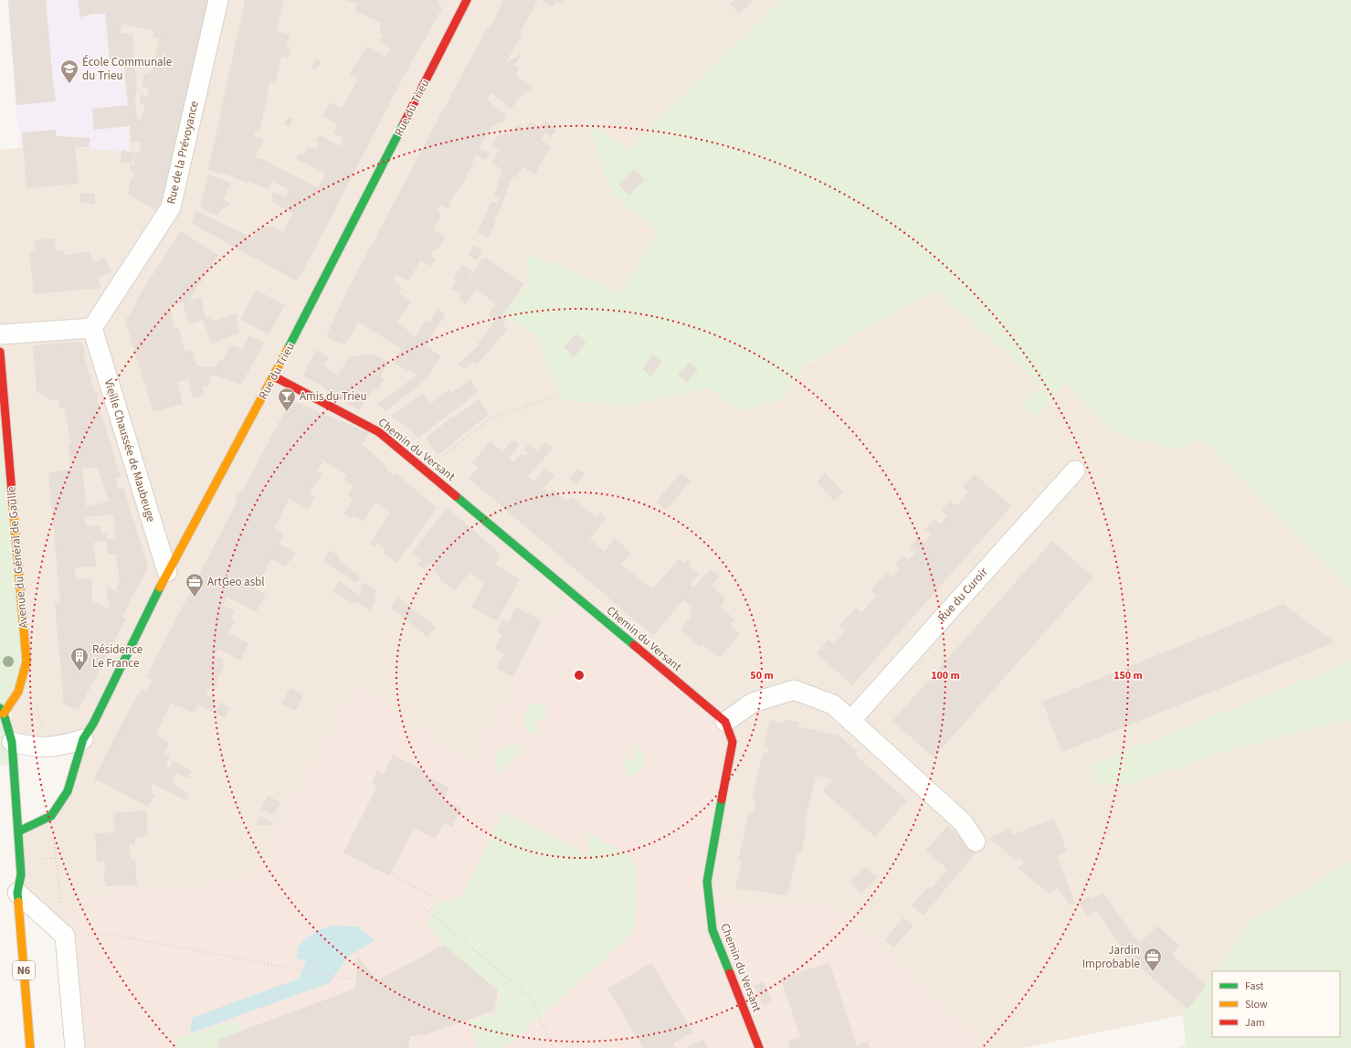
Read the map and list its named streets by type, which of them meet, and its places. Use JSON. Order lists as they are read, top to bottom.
{
  "streets": {
    "street": [
      "Rue du Trieu",
      "Rue de la Prévoyance",
      "Chemin du Versant",
      "Vieille Chaussée de Maubeuge",
      "Avenue du Général de Gaulle",
      "Rue du Curoir",
      "N6"
    ]
  },
  "crossings": [
    ["Rue du Trieu", "Chemin du Versant"],
    ["Rue du Trieu", "Vieille Chaussée de Maubeuge"],
    ["Rue du Trieu", "N6"],
    ["Rue de la Prévoyance", "Vieille Chaussée de Maubeuge"],
    ["Avenue du Général de Gaulle", "N6"]
  ],
  "places": {
    "school or university": ["École Communale du Trieu"],
    "bar": ["Amis du Trieu"],
    "office": ["ArtGeo asbl", "Jardin Improbable"],
    "building": ["Résidence Le France"]
  },
  "legend": ["Fast", "Slow", "Jam"],
  "rings": ["50 m", "100 m", "150 m"]
}
